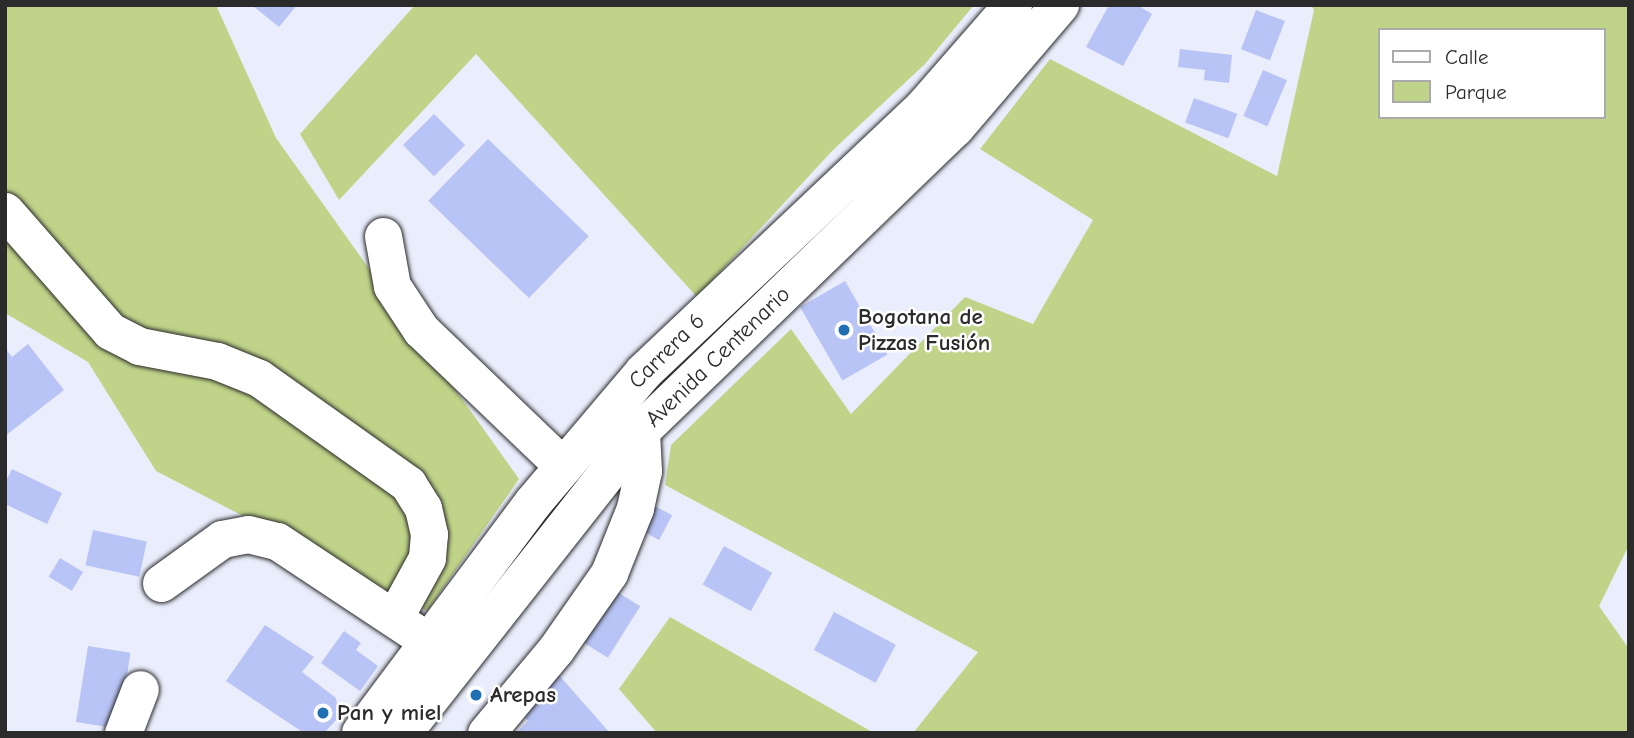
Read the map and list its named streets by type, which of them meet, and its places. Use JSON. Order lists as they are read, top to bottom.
{
  "streets": {
    "main road": ["Carrera 6", "Avenida Centenario"]
  },
  "places": ["Bogotana de Pizzas Fusión", "Arepas", "Pan y miel"],
  "legend": ["Calle", "Parque"]
}
